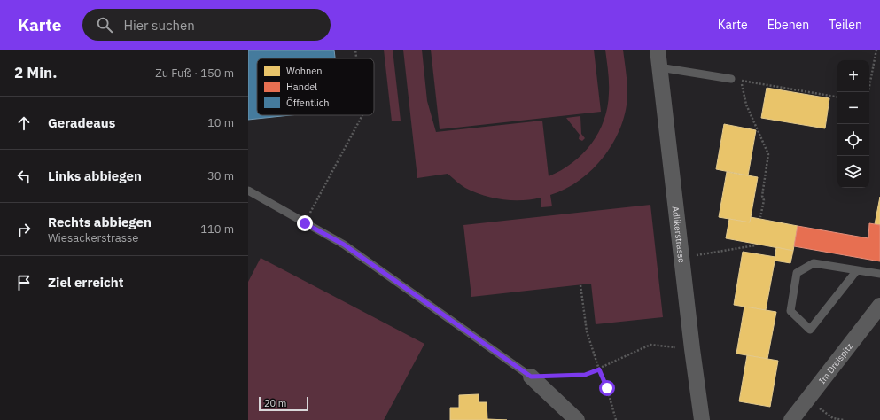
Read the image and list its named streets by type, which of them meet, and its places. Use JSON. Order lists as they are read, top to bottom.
{
  "streets": {
    "street": ["Adlikerstrasse", "Im Dreispitz"]
  },
  "legend": ["Wohnen", "Handel", "Öffentlich"],
  "scale_bar": "20 m",
  "page": {
    "header": "Karte",
    "search": "Hier suchen",
    "nav": ["Karte", "Ebenen", "Teilen"],
    "heading": ["2 Min.", "Zu Fuß · 150 m"],
    "map_buttons": ["+", "−"],
    "list": [
      ["Geradeaus", "10 m"],
      ["Links abbiegen", "30 m"],
      ["Rechts abbiegen", "Wiesackerstrasse", "110 m"],
      "Ziel erreicht"
    ],
    "scale": "20 m"
  }
}
